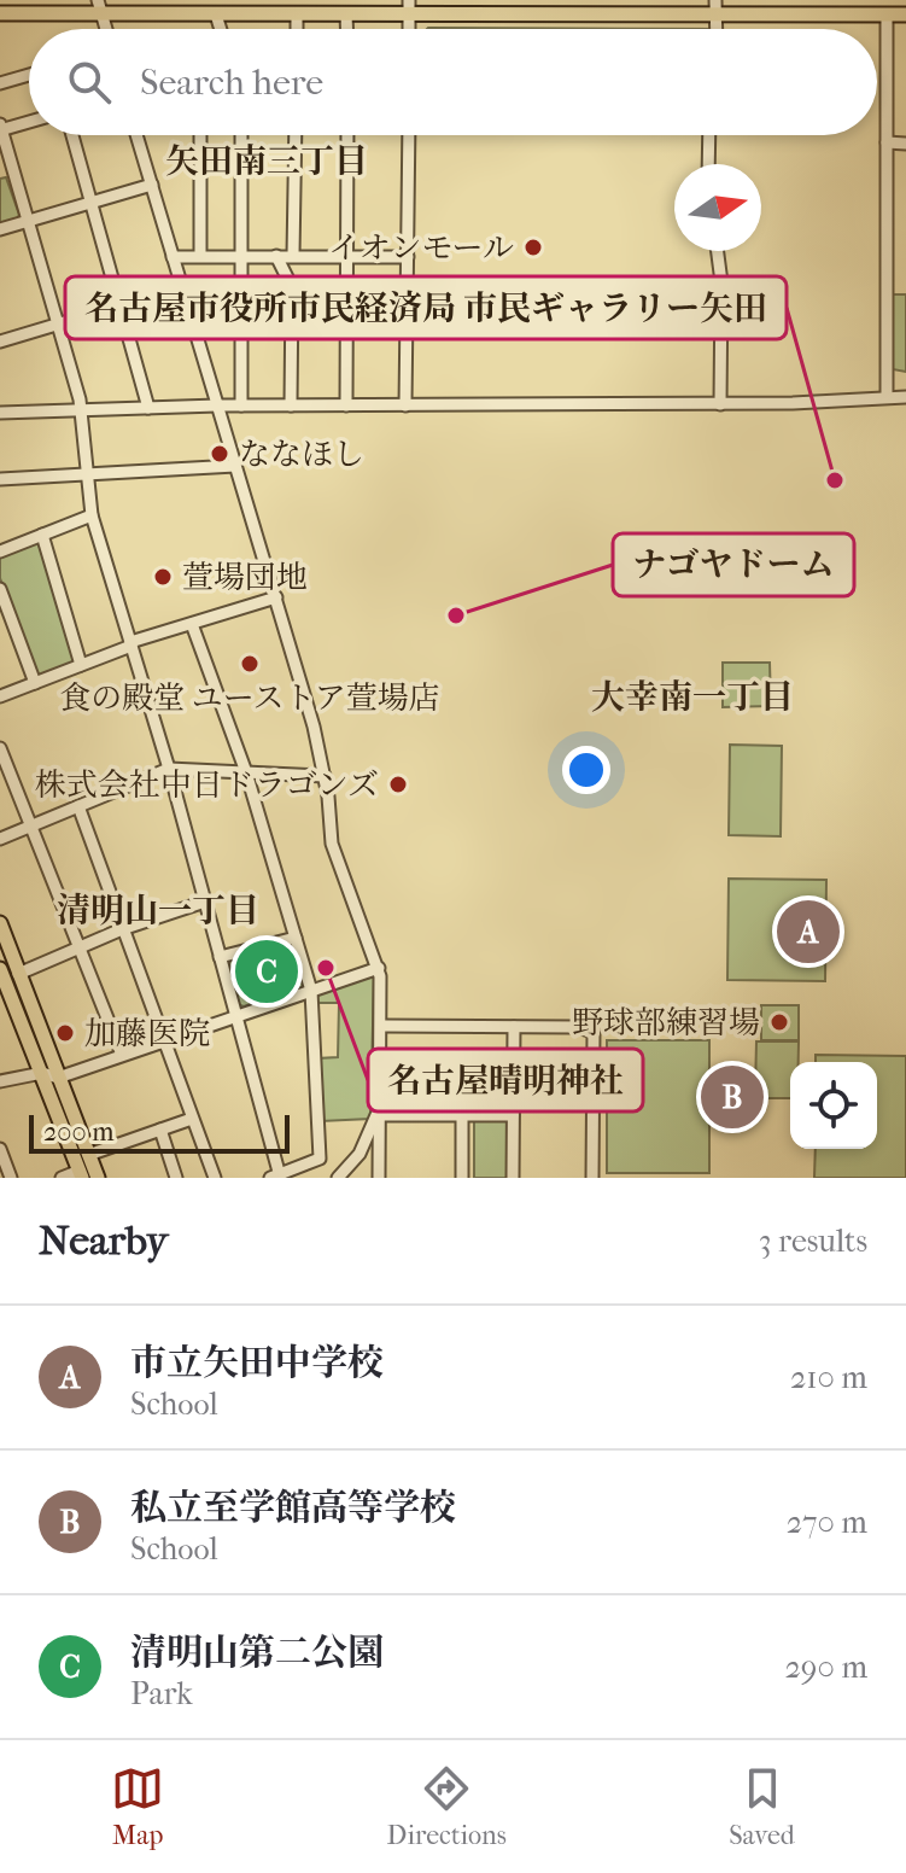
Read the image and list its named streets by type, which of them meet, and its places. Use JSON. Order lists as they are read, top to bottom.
{
  "districts": ["矢田南三丁目", "大幸南一丁目", "清明山一丁目"],
  "places": [
    "イオンモール",
    "ななほし",
    "名古屋市役所市民経済局 市民ギャラリー矢田",
    "萱場団地",
    "ナゴヤドーム",
    "食の殿堂 ユーストア萱場店",
    "株式会社中日ドラゴンズ",
    "名古屋晴明神社",
    "野球部練習場",
    "加藤医院"
  ],
  "scale_bar": "200 m",
  "north": "right",
  "page": {
    "search": "Search here",
    "pins": ["A", "C", "B"],
    "scale": "200 m",
    "heading": ["Nearby", "3 results"],
    "list": [
      {
        "mark": "A",
        "name": "市立矢田中学校",
        "note": "School",
        "value": "210 m"
      },
      {
        "mark": "B",
        "name": "私立至学館高等学校",
        "note": "School",
        "value": "270 m"
      },
      {
        "mark": "C",
        "name": "清明山第二公園",
        "note": "Park",
        "value": "290 m"
      }
    ],
    "nav": ["Map", "Directions", "Saved"]
  }
}
